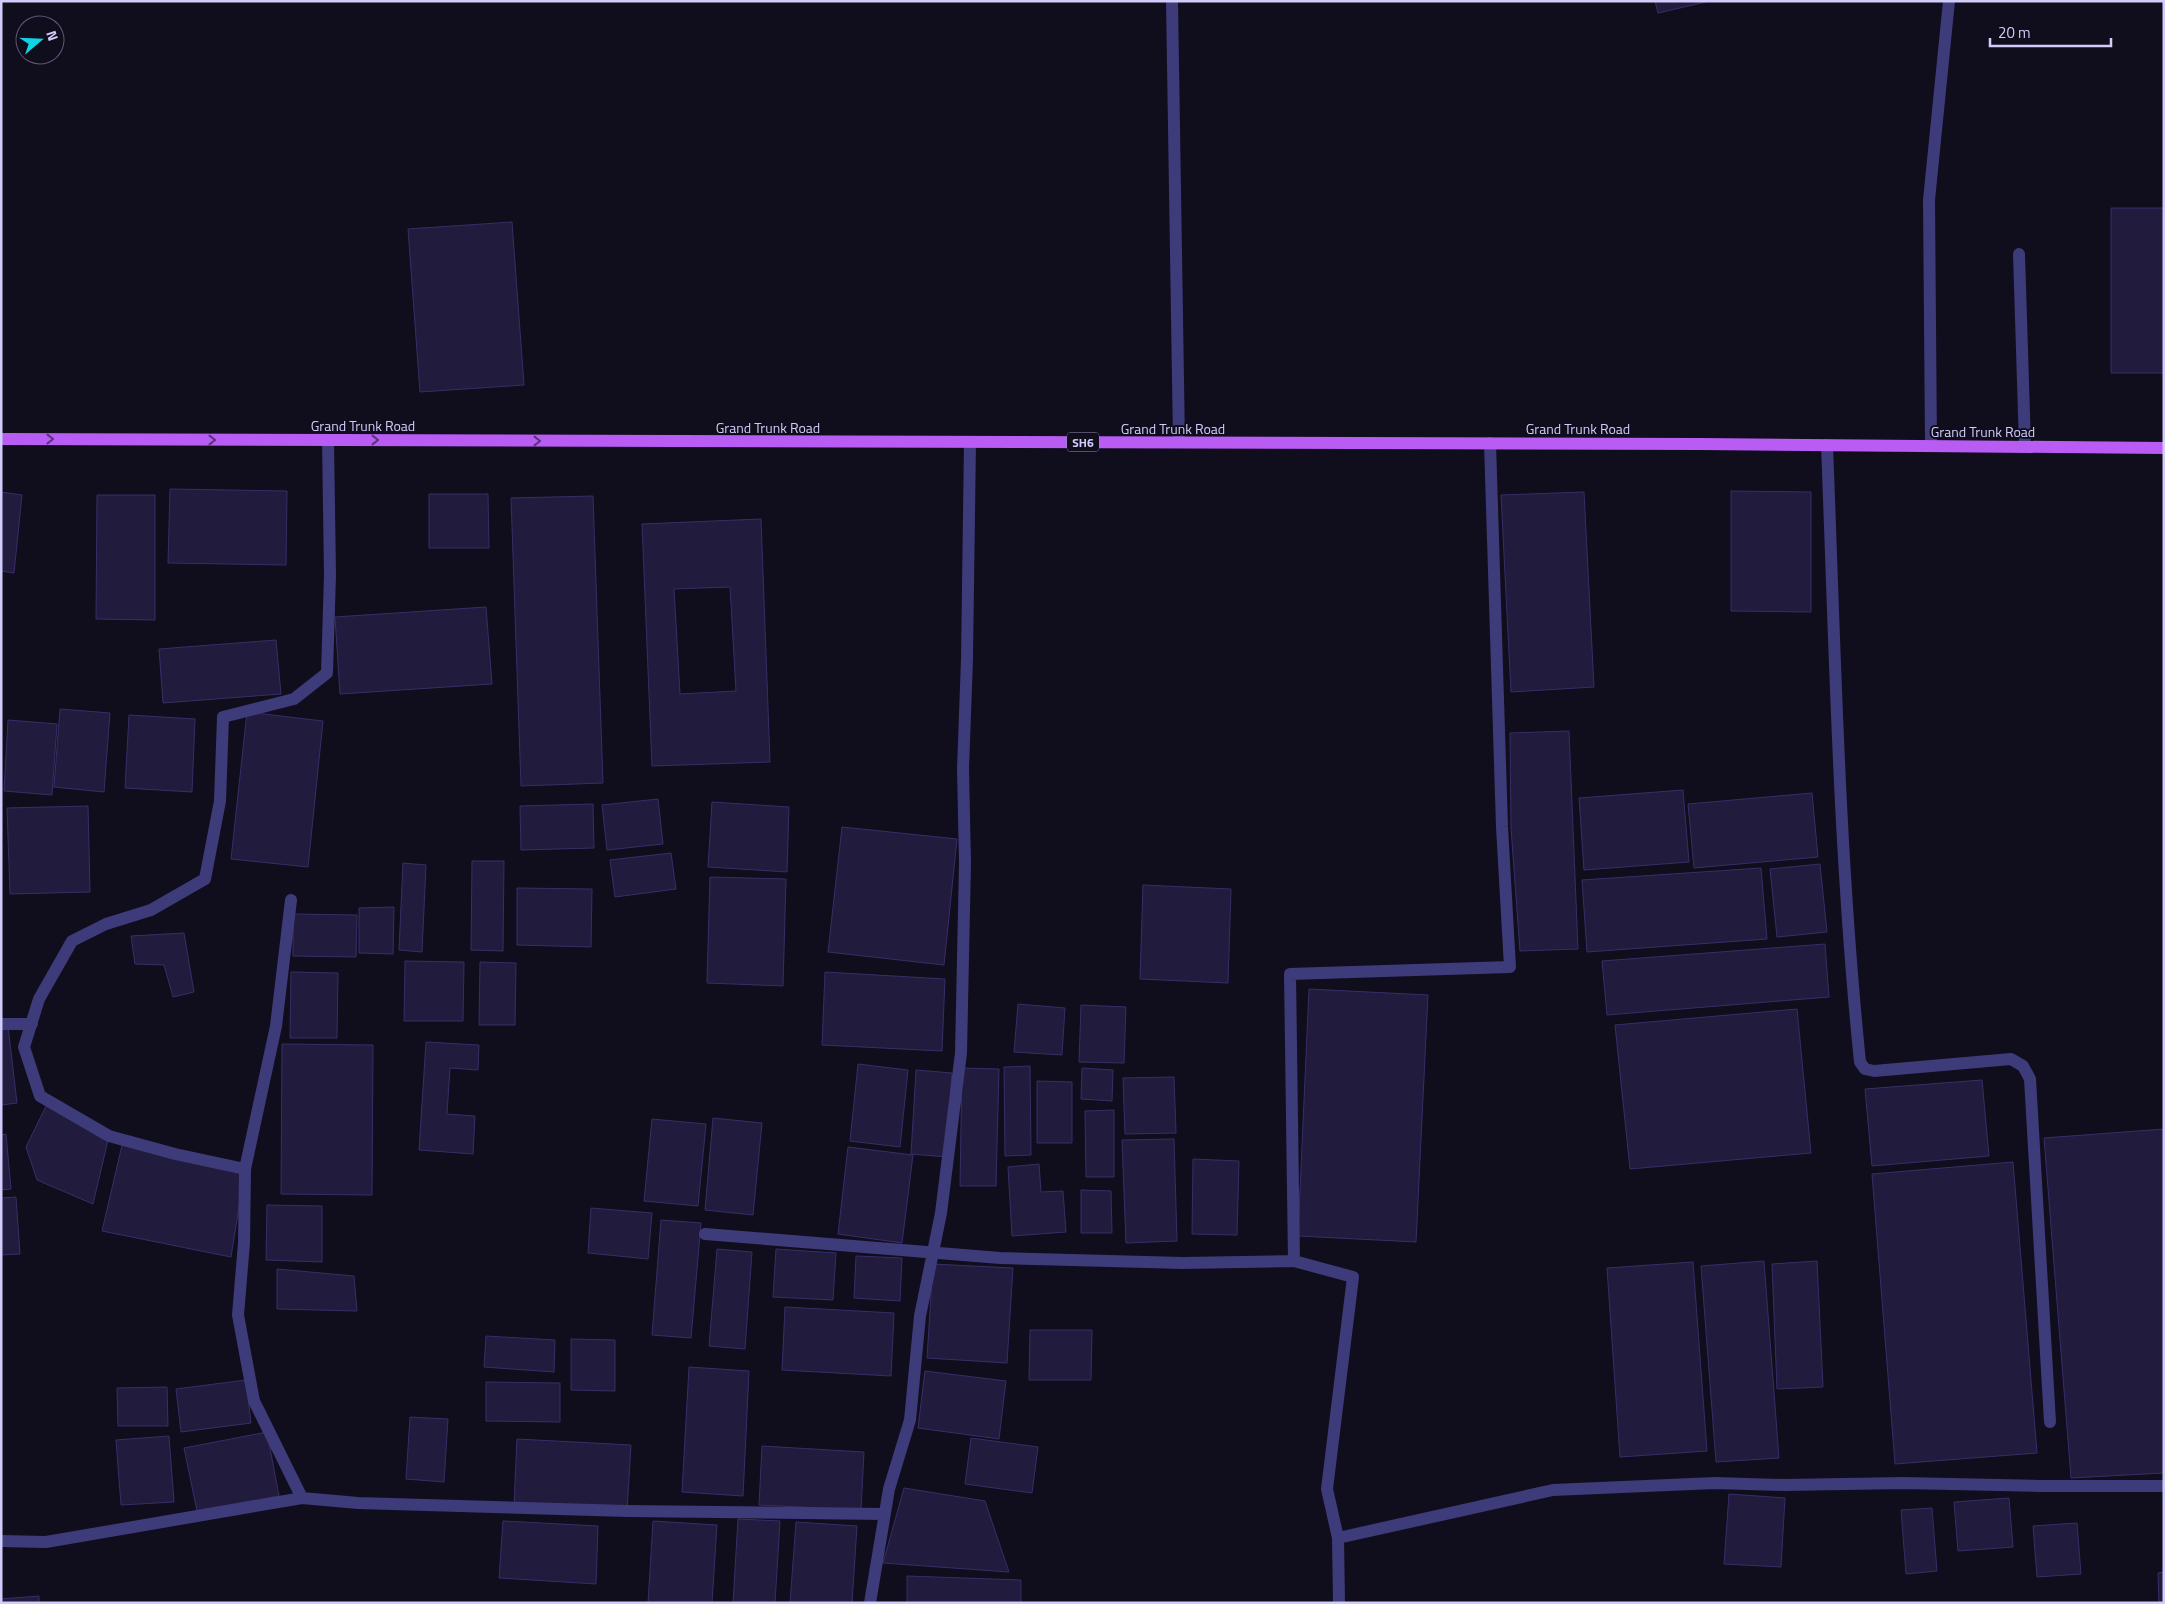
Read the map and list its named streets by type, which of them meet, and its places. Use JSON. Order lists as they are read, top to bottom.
{
  "streets": {
    "main road": ["Grand Trunk Road", "SH6"]
  },
  "one_way": ["Grand Trunk Road"],
  "scale_bar": "20 m",
  "north": "right"
}
